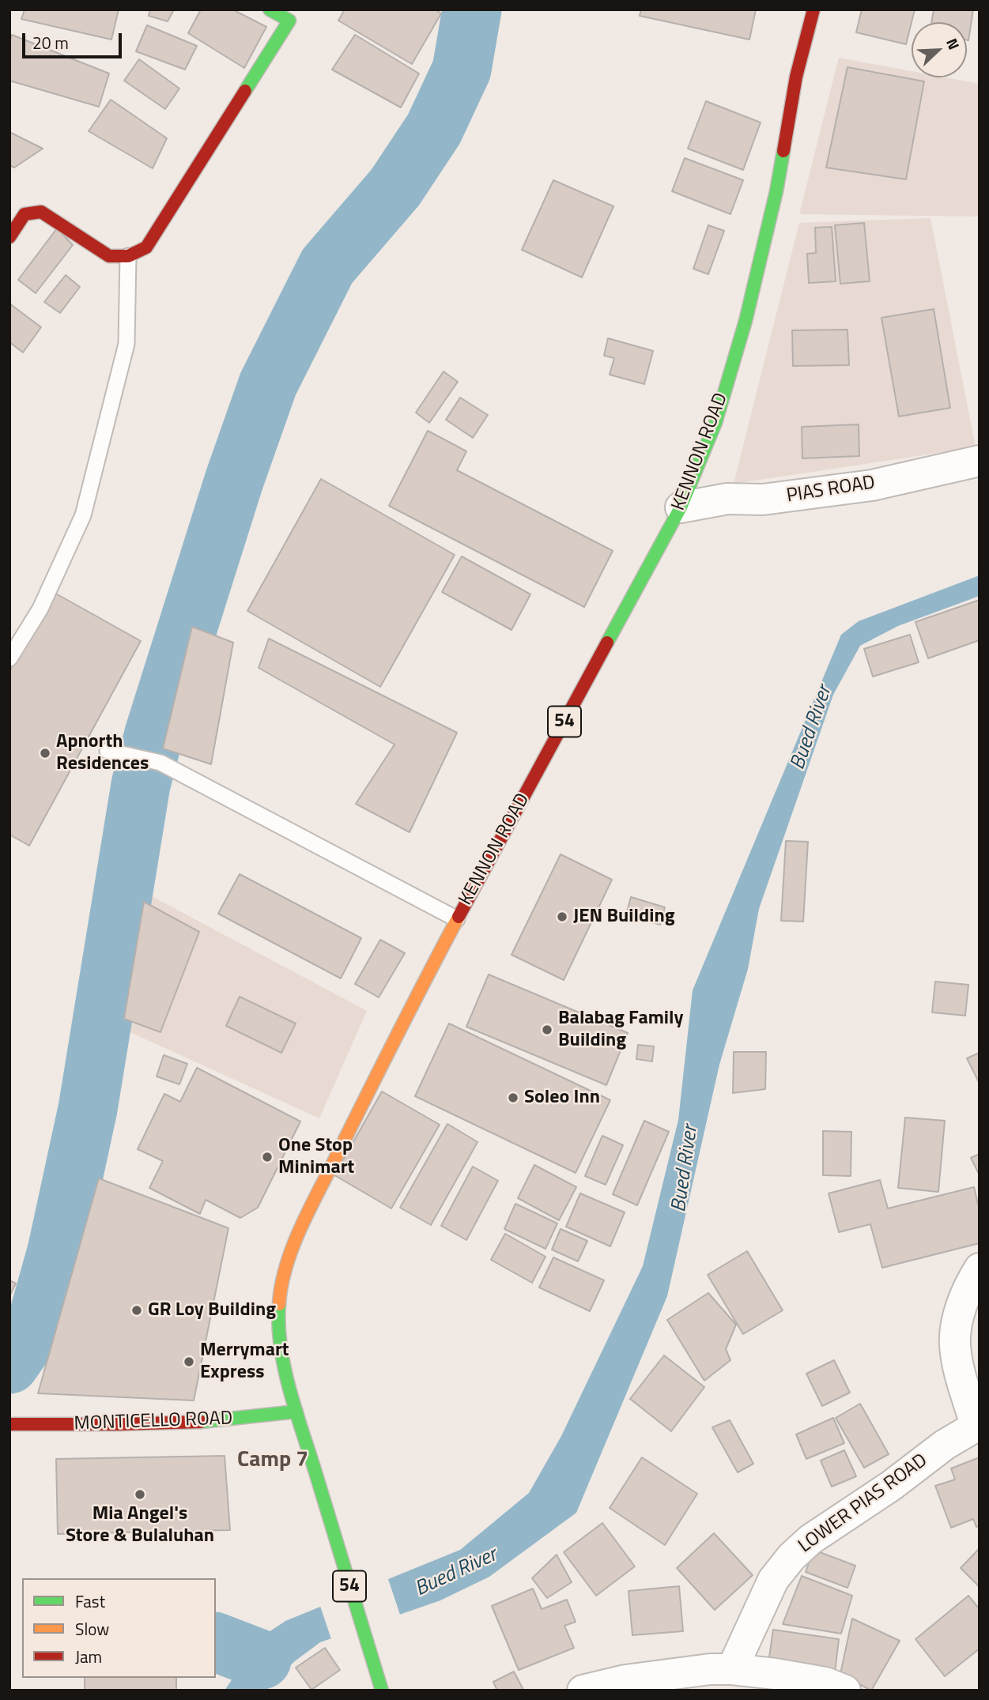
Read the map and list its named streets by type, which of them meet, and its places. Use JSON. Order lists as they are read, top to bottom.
{
  "streets": {
    "main road": ["KENNON ROAD", "54", "MONTICELLO ROAD"],
    "street": ["PIAS ROAD", "LOWER PIAS ROAD"]
  },
  "crossings": [
    ["KENNON ROAD", "PIAS ROAD"],
    ["KENNON ROAD", "MONTICELLO ROAD"]
  ],
  "districts": ["Camp 7"],
  "water": ["Bued River"],
  "places": [
    "Apnorth Residences",
    "JEN Building",
    "Balabag Family Building",
    "Soleo Inn",
    "One Stop Minimart",
    "GR Loy Building",
    "Merrymart Express",
    "Mia Angel's Store & Bulaluhan"
  ],
  "legend": ["Fast", "Slow", "Jam"],
  "scale_bar": "20 m",
  "north": "top right"
}
